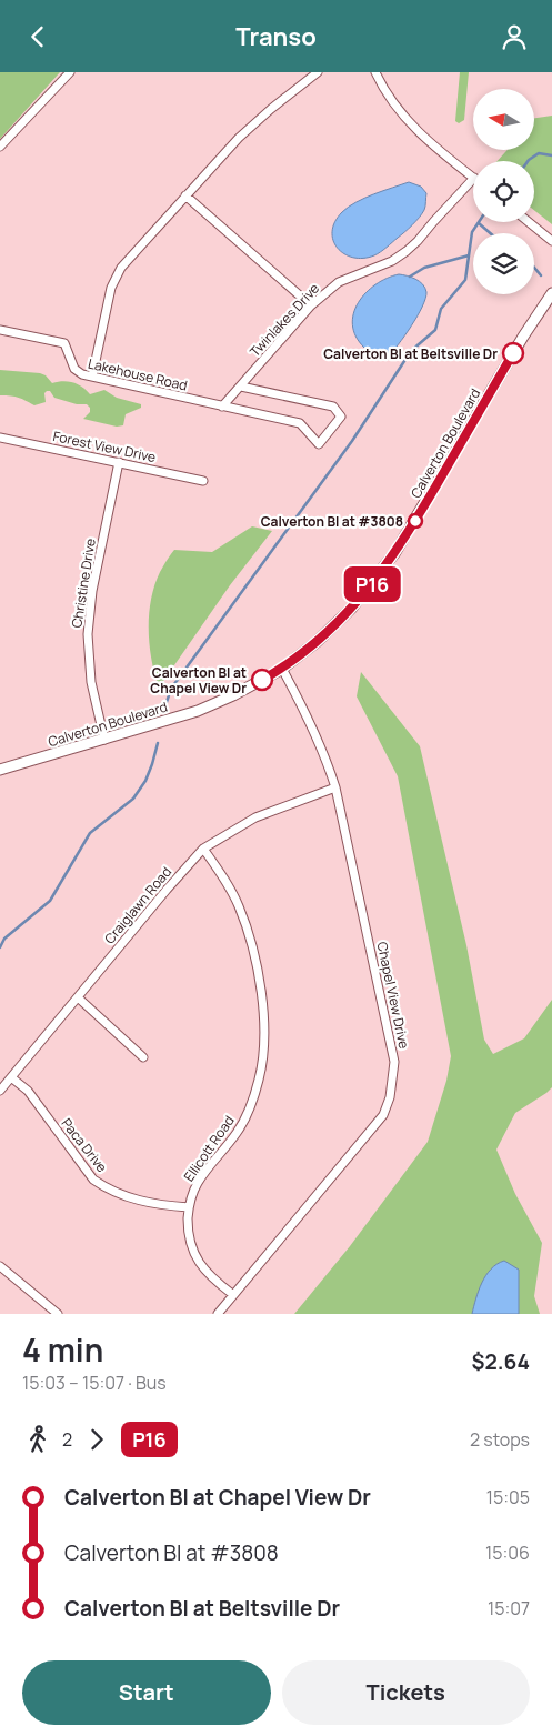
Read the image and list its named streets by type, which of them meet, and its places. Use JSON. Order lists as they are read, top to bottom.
{
  "streets": {
    "street": [
      "Twinlakes Drive",
      "Lakehouse Road",
      "Calverton Boulevard",
      "Forest View Drive",
      "Christine Drive",
      "Craiglawn Road",
      "Chapel View Drive",
      "Paca Drive",
      "Ellicott Road"
    ]
  },
  "crossings": [
    ["Twinlakes Drive", "Lakehouse Road"],
    ["Calverton Boulevard", "Christine Drive"],
    ["Calverton Boulevard", "Chapel View Drive"],
    ["Forest View Drive", "Christine Drive"],
    ["Craiglawn Road", "Chapel View Drive"],
    ["Craiglawn Road", "Paca Drive"],
    ["Craiglawn Road", "Ellicott Road"],
    ["Chapel View Drive", "Ellicott Road"],
    ["Paca Drive", "Ellicott Road"]
  ],
  "places": ["Calverton Bl at Beltsville Dr", "Calverton Bl at #3808", "Calverton Bl at Chapel View Dr"],
  "lines": ["bus line P16"],
  "north": "left",
  "page": {
    "header": "Transo",
    "on_map": "P16",
    "heading": ["4 min", "15:03 – 15:07 · Bus", "$2.64"],
    "legs": ["2", "P16", "2 stops"],
    "list": [
      {
        "name": "Calverton Bl at Chapel View Dr",
        "value": "15:05"
      },
      {
        "name": "Calverton Bl at #3808",
        "value": "15:06"
      },
      {
        "name": "Calverton Bl at Beltsville Dr",
        "value": "15:07"
      }
    ],
    "buttons": ["Start", "Tickets"]
  }
}
